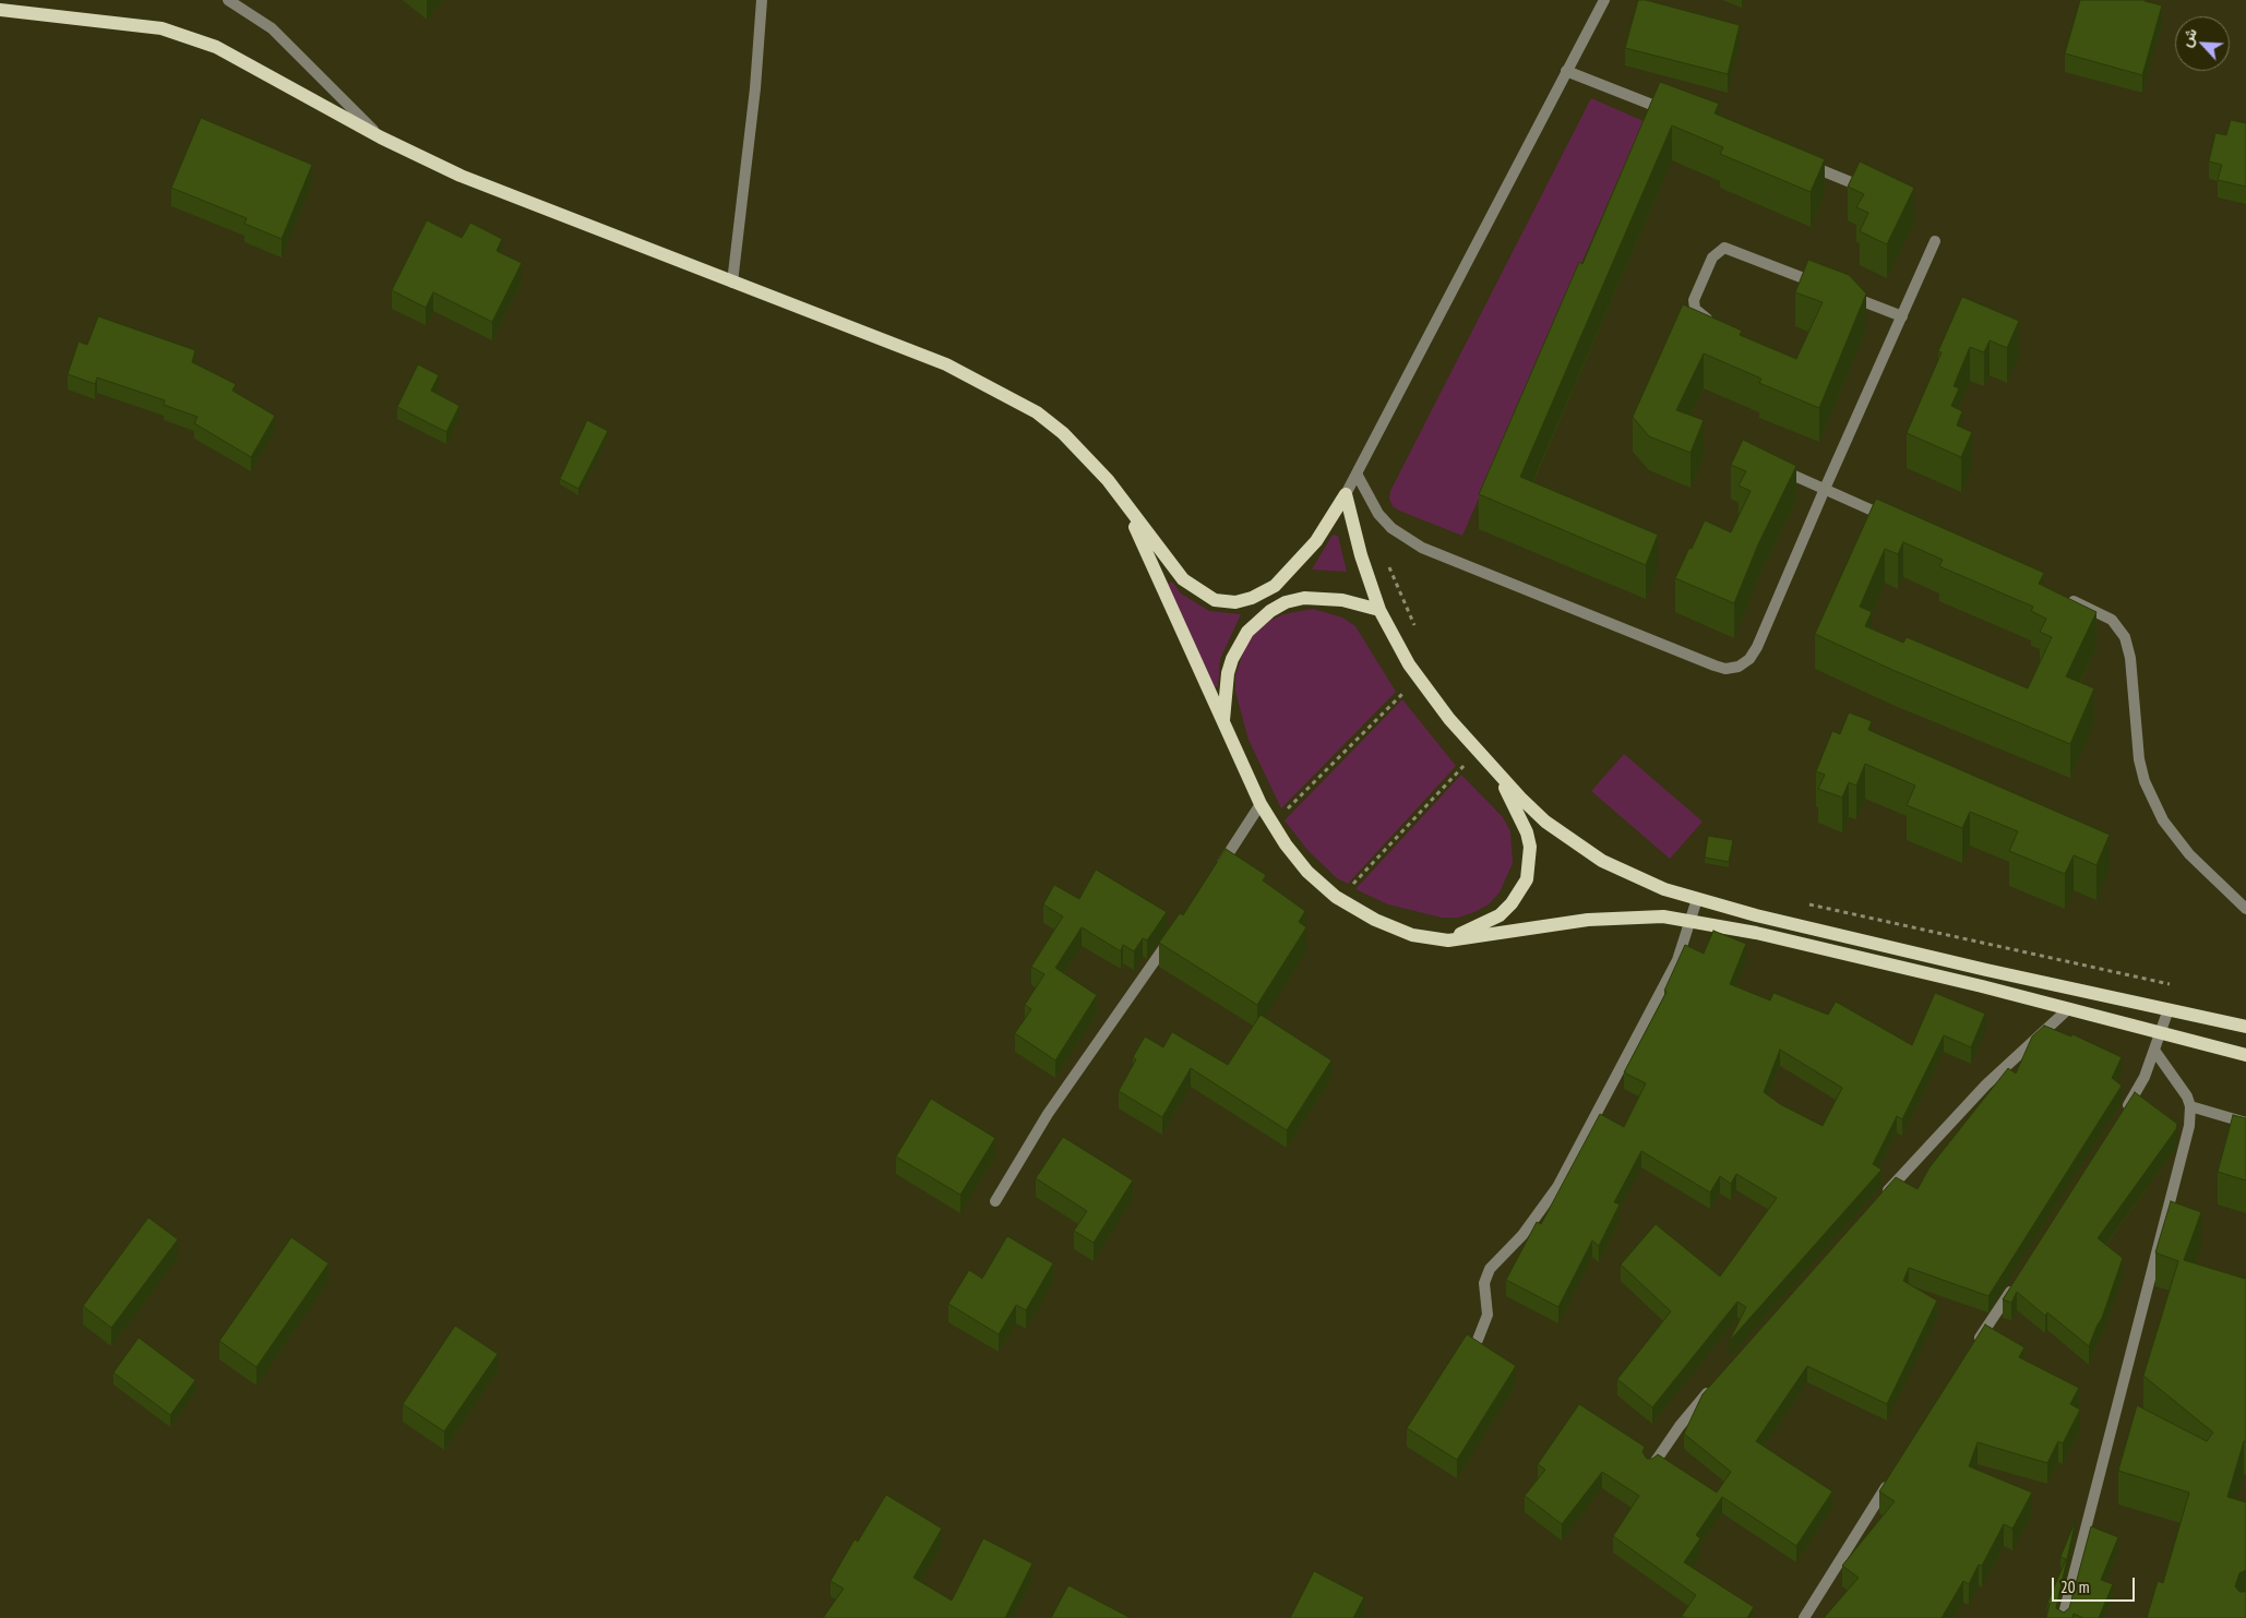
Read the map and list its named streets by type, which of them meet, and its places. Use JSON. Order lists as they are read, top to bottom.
{
  "scale_bar": "20 m",
  "north": "top left"
}
